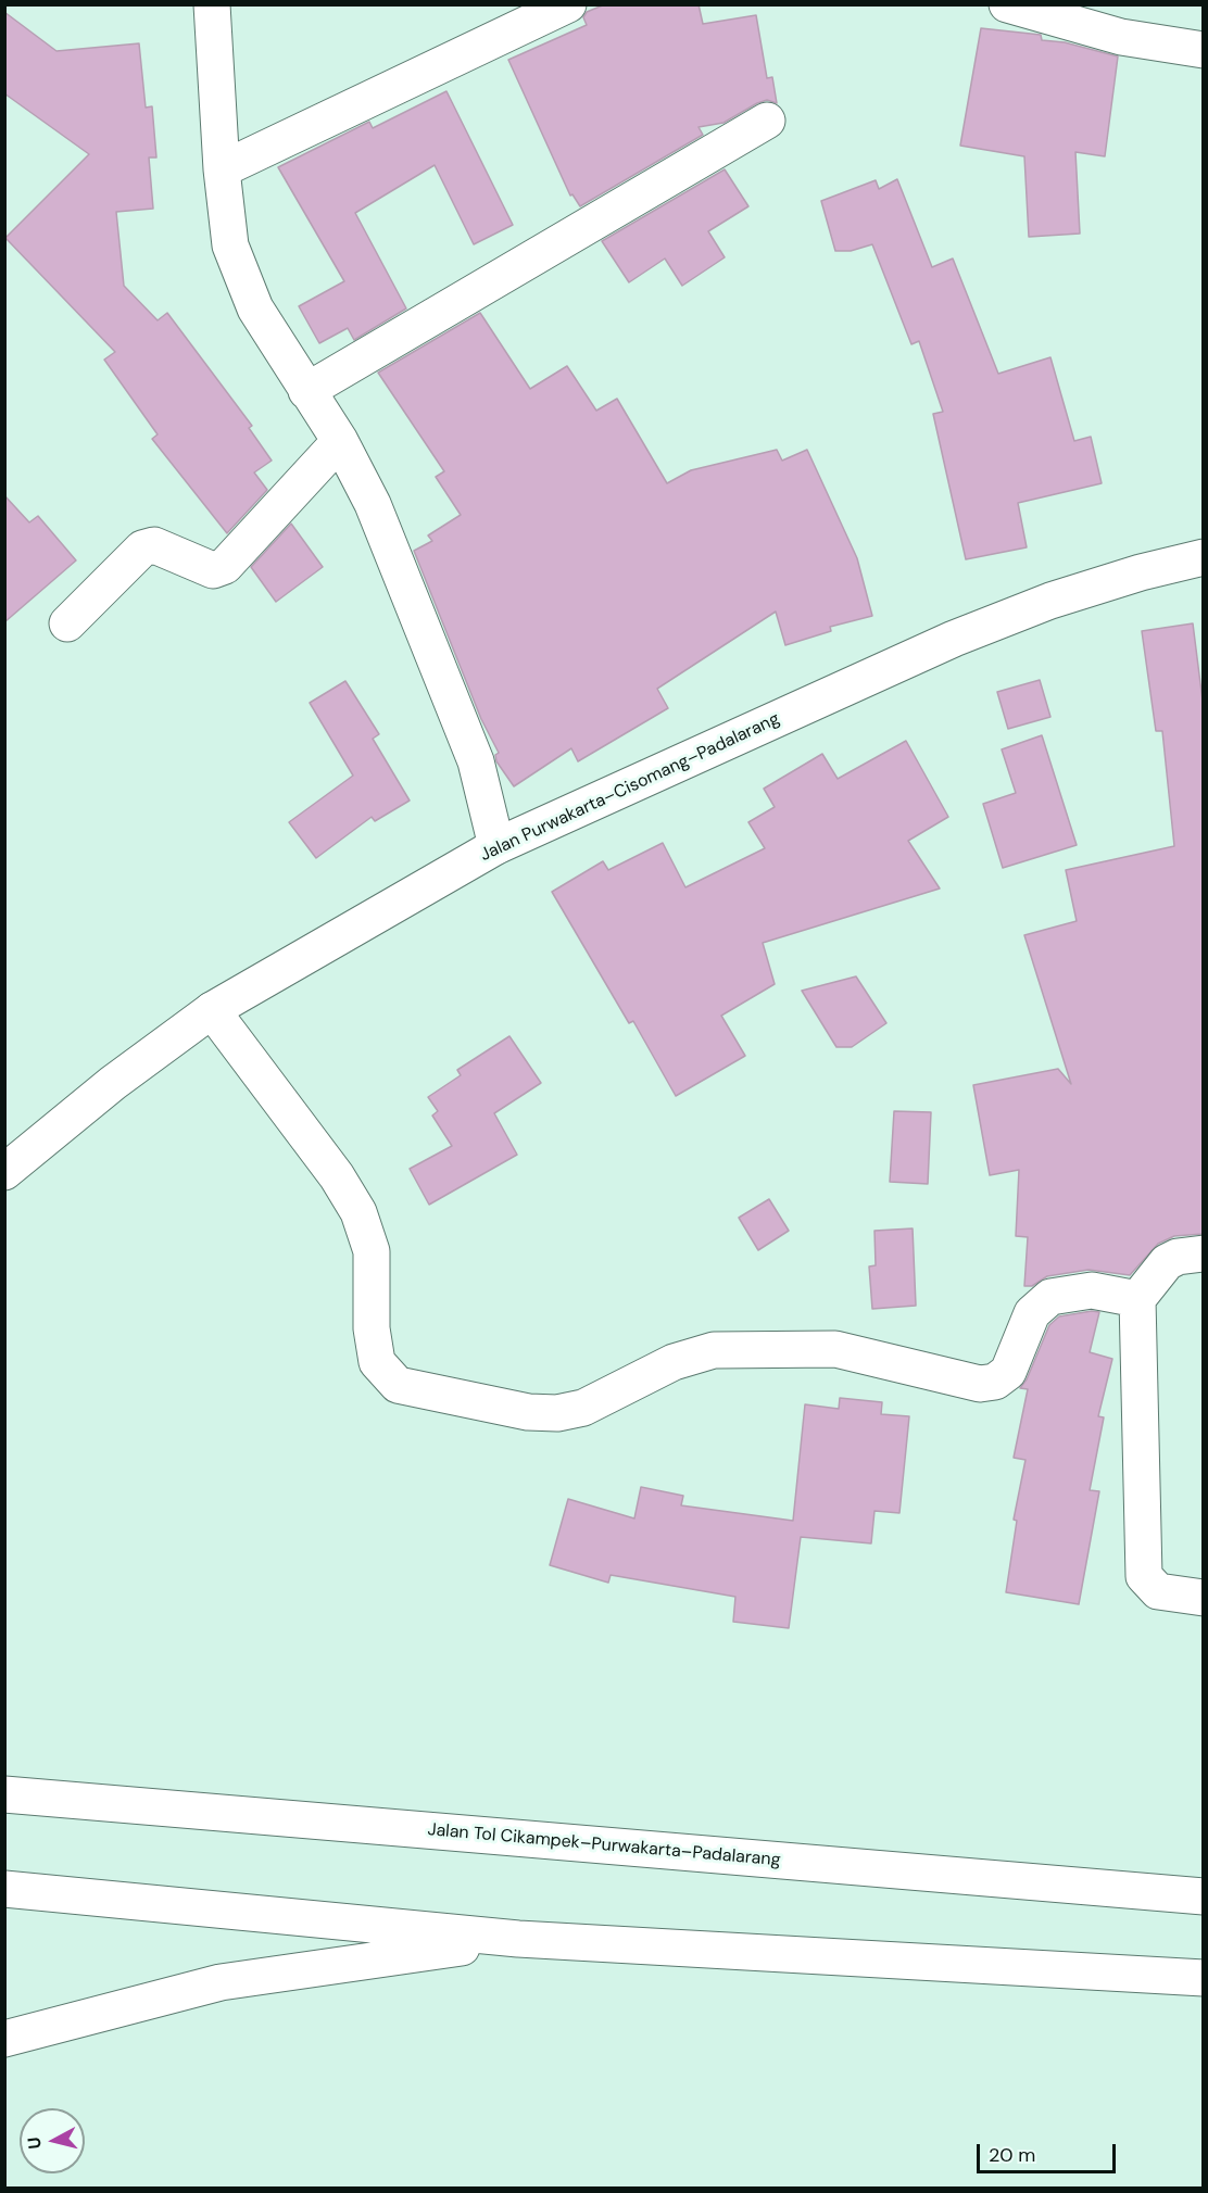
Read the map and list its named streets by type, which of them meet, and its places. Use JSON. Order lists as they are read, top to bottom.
{
  "streets": {
    "main road": ["Jalan Purwakarta–Cisomang–Padalarang", "Jalan Tol Cikampek–Purwakarta–Padalarang"]
  },
  "scale_bar": "20 m",
  "north": "left"
}
